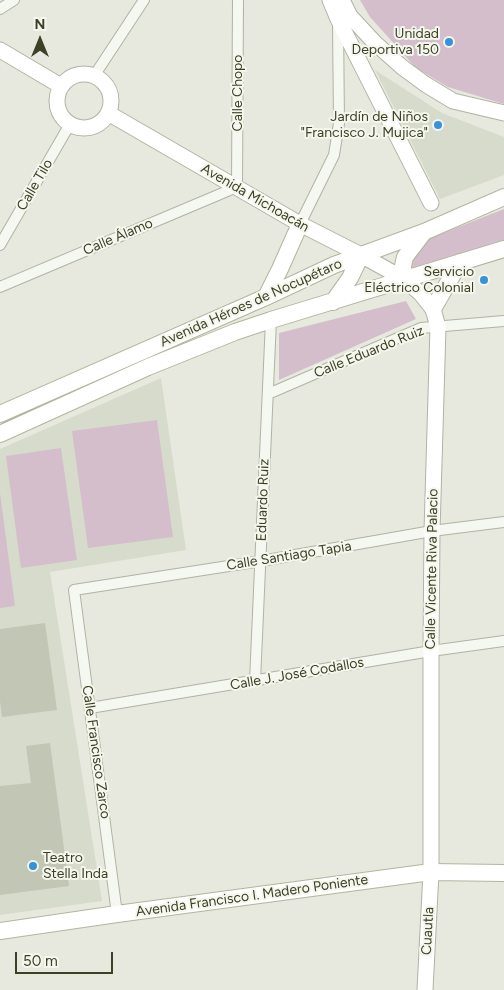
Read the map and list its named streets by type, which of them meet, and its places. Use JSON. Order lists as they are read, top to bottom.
{
  "streets": {
    "main road": ["Avenida Héroes de Nocupétaro", "Avenida Francisco I. Madero Poniente"],
    "street": [
      "Calle Chopo",
      "Calle Tilo",
      "Avenida Michoacán",
      "Calle Álamo",
      "Calle Eduardo Ruiz",
      "Eduardo Ruiz",
      "Calle Santiago Tapia",
      "Calle Vicente Riva Palacio",
      "Calle J. José Codallos",
      "Calle Francisco Zarco",
      "Cuautla"
    ]
  },
  "crossings": [
    ["Calle Chopo", "Avenida Michoacán"],
    ["Calle Chopo", "Calle Álamo"],
    ["Calle Tilo", "Avenida Michoacán"],
    ["Avenida Michoacán", "Calle Álamo"],
    ["Avenida Michoacán", "Avenida Héroes de Nocupétaro"],
    ["Avenida Michoacán", "Calle Vicente Riva Palacio"],
    ["Avenida Héroes de Nocupétaro", "Eduardo Ruiz"],
    ["Avenida Héroes de Nocupétaro", "Calle Vicente Riva Palacio"],
    ["Calle Eduardo Ruiz", "Eduardo Ruiz"],
    ["Calle Eduardo Ruiz", "Calle Vicente Riva Palacio"],
    ["Eduardo Ruiz", "Calle Santiago Tapia"],
    ["Eduardo Ruiz", "Calle J. José Codallos"],
    ["Calle Santiago Tapia", "Calle Vicente Riva Palacio"],
    ["Calle Santiago Tapia", "Calle Francisco Zarco"],
    ["Calle Vicente Riva Palacio", "Calle J. José Codallos"],
    ["Calle Vicente Riva Palacio", "Avenida Francisco I. Madero Poniente"],
    ["Calle Vicente Riva Palacio", "Cuautla"],
    ["Calle J. José Codallos", "Calle Francisco Zarco"],
    ["Calle Francisco Zarco", "Avenida Francisco I. Madero Poniente"],
    ["Avenida Francisco I. Madero Poniente", "Cuautla"]
  ],
  "places": [
    "Unidad Deportiva 150",
    "Jardín de Niños \"Francisco J. Mujica\"",
    "Servicio Eléctrico Colonial",
    "Teatro Stella Inda"
  ],
  "scale_bar": "50 m",
  "north": "top"
}
